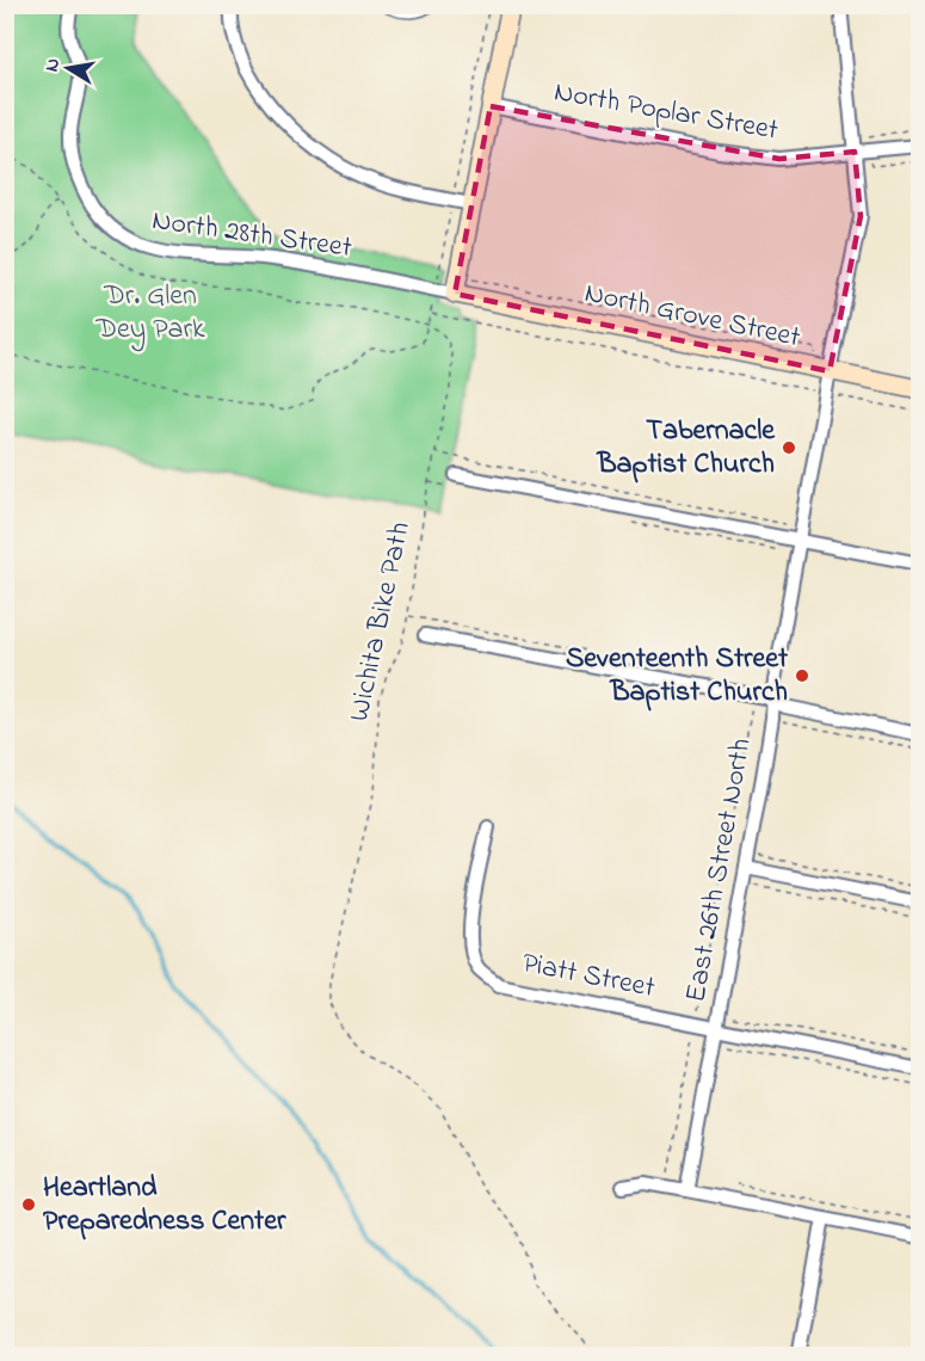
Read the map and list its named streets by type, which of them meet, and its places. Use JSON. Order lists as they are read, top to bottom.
{
  "streets": {
    "street": [
      "North Poplar Street",
      "North 28th Street",
      "North Grove Street",
      "East 26th Street North",
      "Piatt Street"
    ],
    "path": ["Wichita Bike Path"]
  },
  "crossings": [
    ["North Poplar Street", "East 26th Street North"],
    ["North 28th Street", "North Grove Street"],
    ["North Grove Street", "East 26th Street North"],
    ["East 26th Street North", "Piatt Street"]
  ],
  "parks": ["Dr. Glen Dey Park"],
  "places": ["Tabernacle Baptist Church", "Seventeenth Street Baptist Church", "Heartland Preparedness Center"],
  "north": "left"
}
